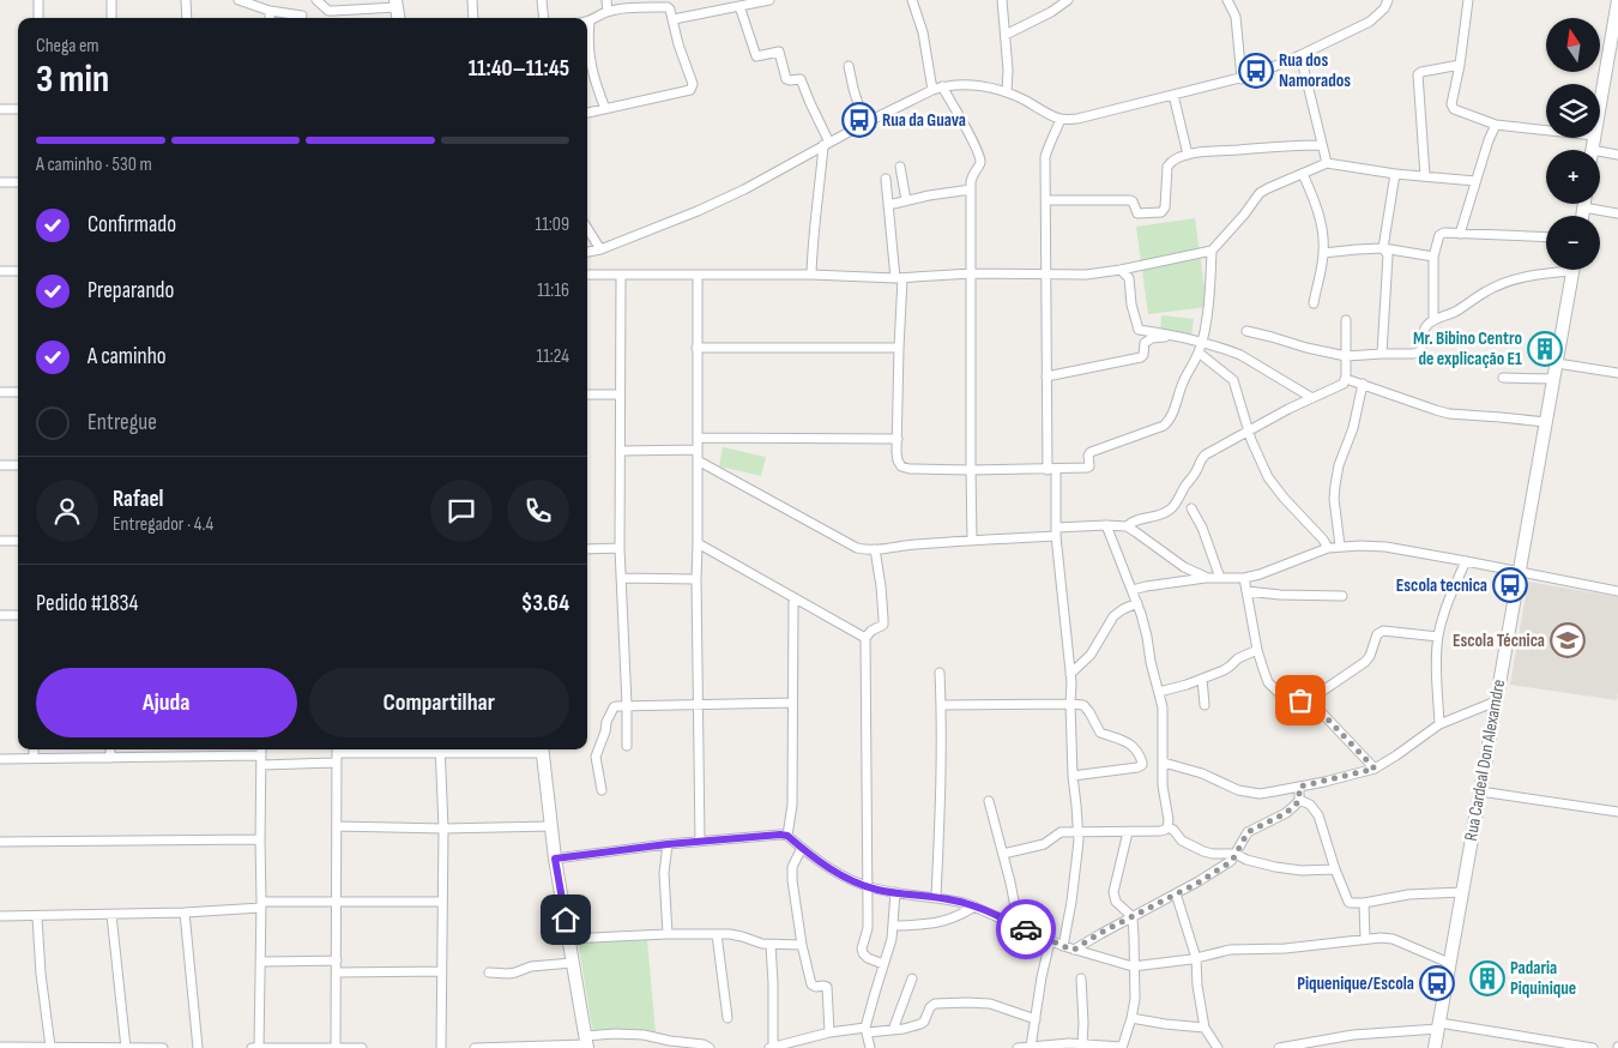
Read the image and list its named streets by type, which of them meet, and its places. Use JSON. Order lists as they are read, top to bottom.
{
  "streets": {
    "main road": ["Rua Cardeal Don Alexamdre"]
  },
  "places": {
    "bus stop": [
      "Rua dos Namorados",
      "Rua da Guava",
      "Escola tecnica",
      "Piquenique/Escola"
    ],
    "building": ["Mr. Bibino Centro de explicação E1", "Padaria Piquinique"],
    "school or university": ["Escola Técnica"]
  },
  "north": "top",
  "page": {
    "map_buttons": ["+", "−"],
    "heading": ["3 min", "Chega em", "11:40–11:45"],
    "panel": [
      "Rafael",
      "Entregador · 4.4",
      "Pedido #1834",
      "$3.64"
    ],
    "bar": "A caminho · 530 m",
    "list": [
      ["Confirmado", "11:09"],
      ["Preparando", "11:16"],
      ["A caminho", "11:24"],
      "Entregue"
    ],
    "buttons": ["Ajuda", "Compartilhar"]
  }
}
